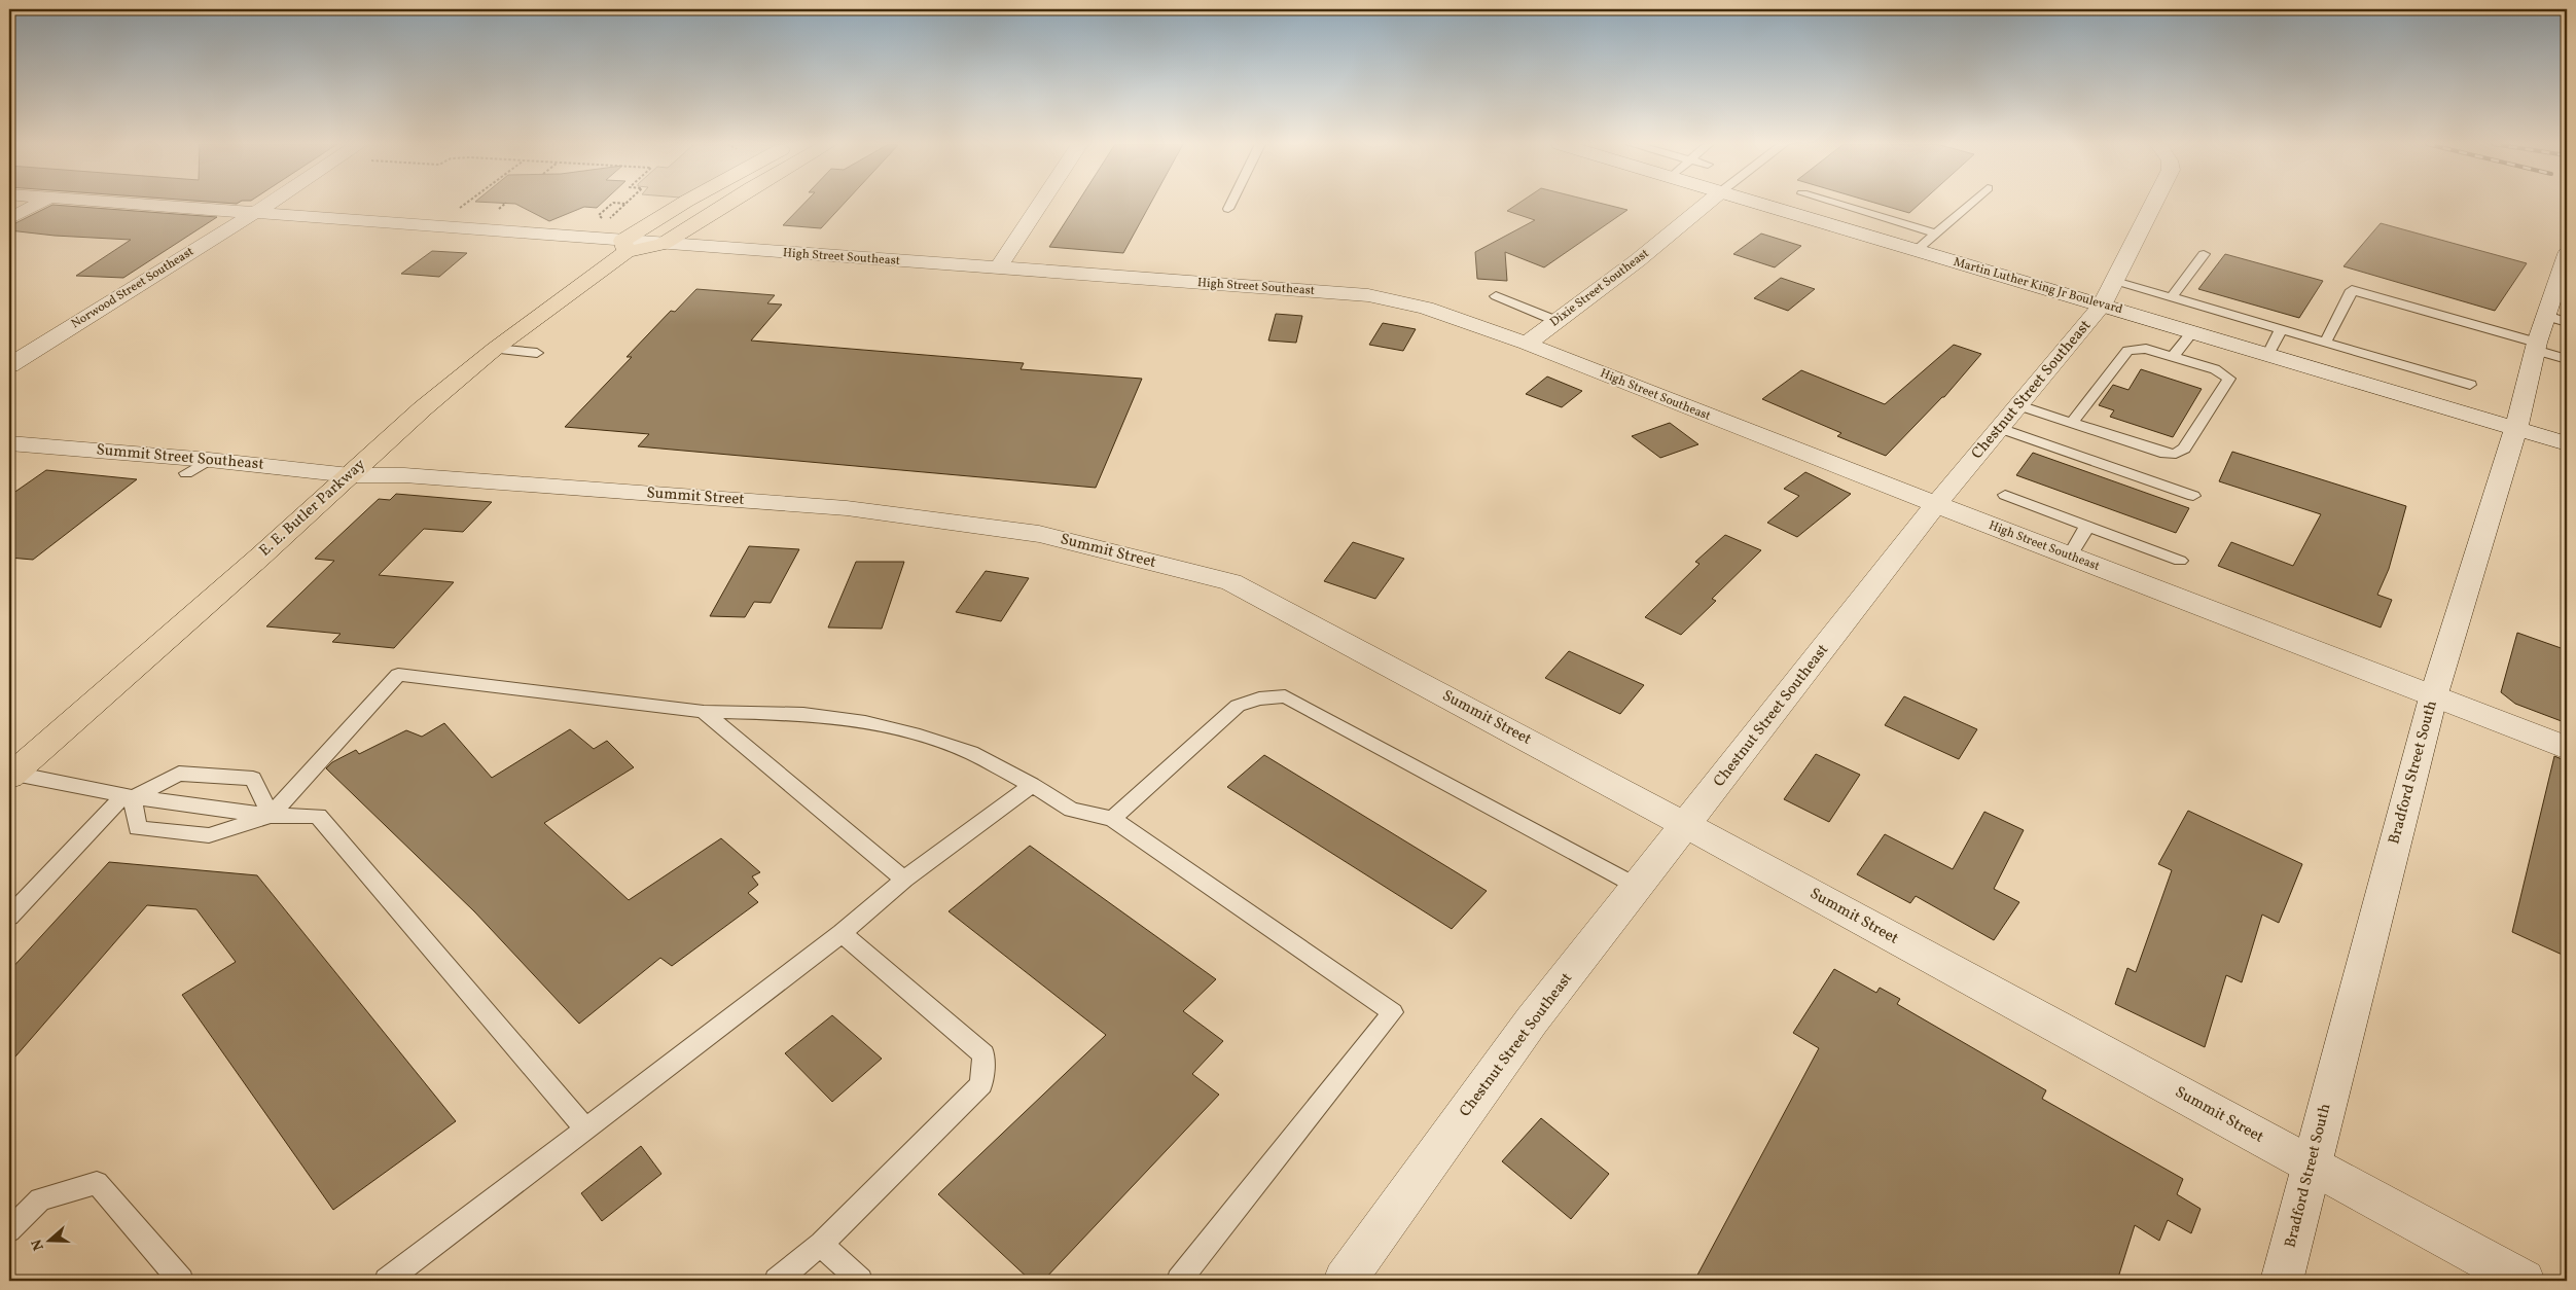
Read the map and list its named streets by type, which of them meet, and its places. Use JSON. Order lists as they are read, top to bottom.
{
  "streets": {
    "highway": ["E. E. Butler Parkway"],
    "street": [
      "High Street Southeast",
      "Martin Luther King Jr Boulevard",
      "Norwood Street Southeast",
      "Dixie Street Southeast",
      "Chestnut Street Southeast",
      "Summit Street Southeast",
      "Summit Street",
      "Bradford Street South"
    ]
  },
  "crossings": [
    ["High Street Southeast", "Dixie Street Southeast"],
    ["High Street Southeast", "Chestnut Street Southeast"],
    ["High Street Southeast", "E. E. Butler Parkway"],
    ["High Street Southeast", "Bradford Street South"],
    ["Martin Luther King Jr Boulevard", "Chestnut Street Southeast"],
    ["Martin Luther King Jr Boulevard", "Bradford Street South"],
    ["Chestnut Street Southeast", "Summit Street"],
    ["Summit Street Southeast", "Summit Street"],
    ["Summit Street Southeast", "E. E. Butler Parkway"],
    ["Summit Street", "E. E. Butler Parkway"],
    ["Summit Street", "Bradford Street South"]
  ],
  "north": "left"
}
